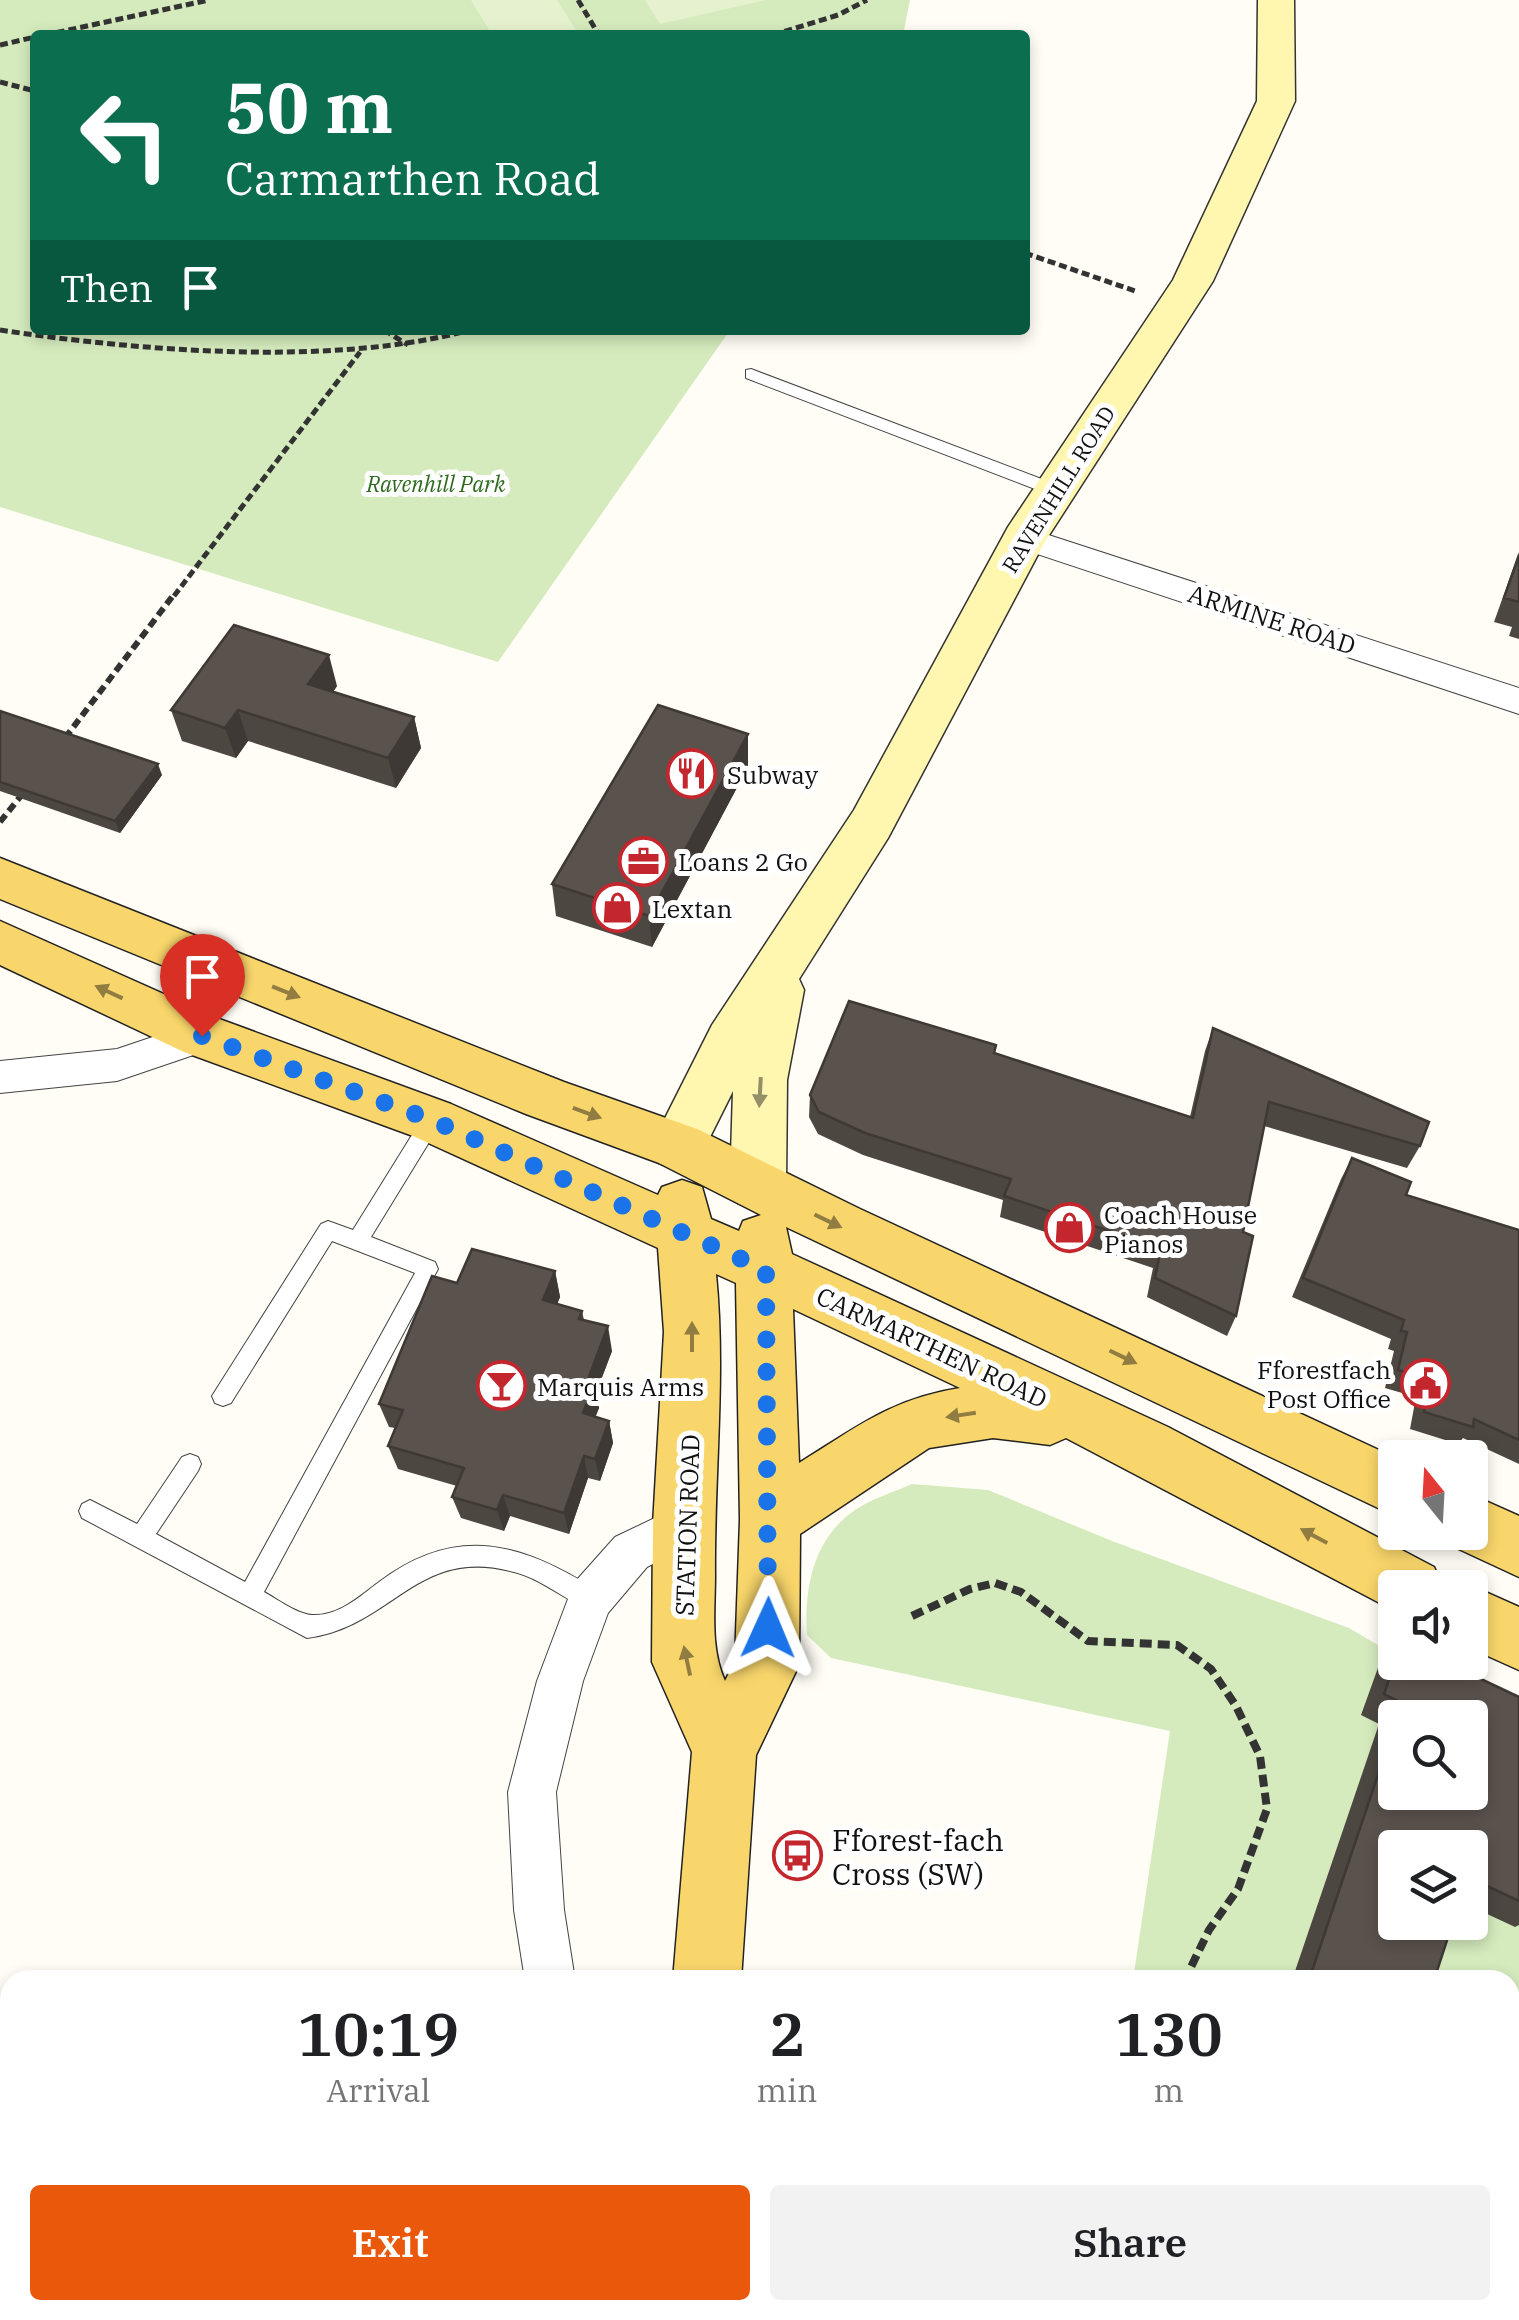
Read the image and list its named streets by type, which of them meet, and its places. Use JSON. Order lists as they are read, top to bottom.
{
  "streets": {
    "main road": ["CARMARTHEN ROAD", "STATION ROAD"],
    "street": ["RAVENHILL ROAD", "ARMINE ROAD"]
  },
  "crossings": [
    ["RAVENHILL ROAD", "ARMINE ROAD"],
    ["RAVENHILL ROAD", "STATION ROAD"],
    ["CARMARTHEN ROAD", "STATION ROAD"]
  ],
  "parks": ["Ravenhill Park"],
  "places": {
    "restaurant": ["Subway"],
    "office": ["Loans 2 Go"],
    "shop": ["Lextan", "Coach House Pianos"],
    "public building": ["Fforestfach Post Office"],
    "bar": ["Marquis Arms"],
    "bus stop": ["Fforest-fach Cross (SW)"]
  },
  "north": "top",
  "page": {
    "turn": ["50 m", "Carmarthen Road"],
    "then": "Then",
    "eta": [
      "10:19",
      "Arrival",
      "2",
      "min",
      "130",
      "m"
    ],
    "buttons": ["Exit", "Share"]
  }
}
